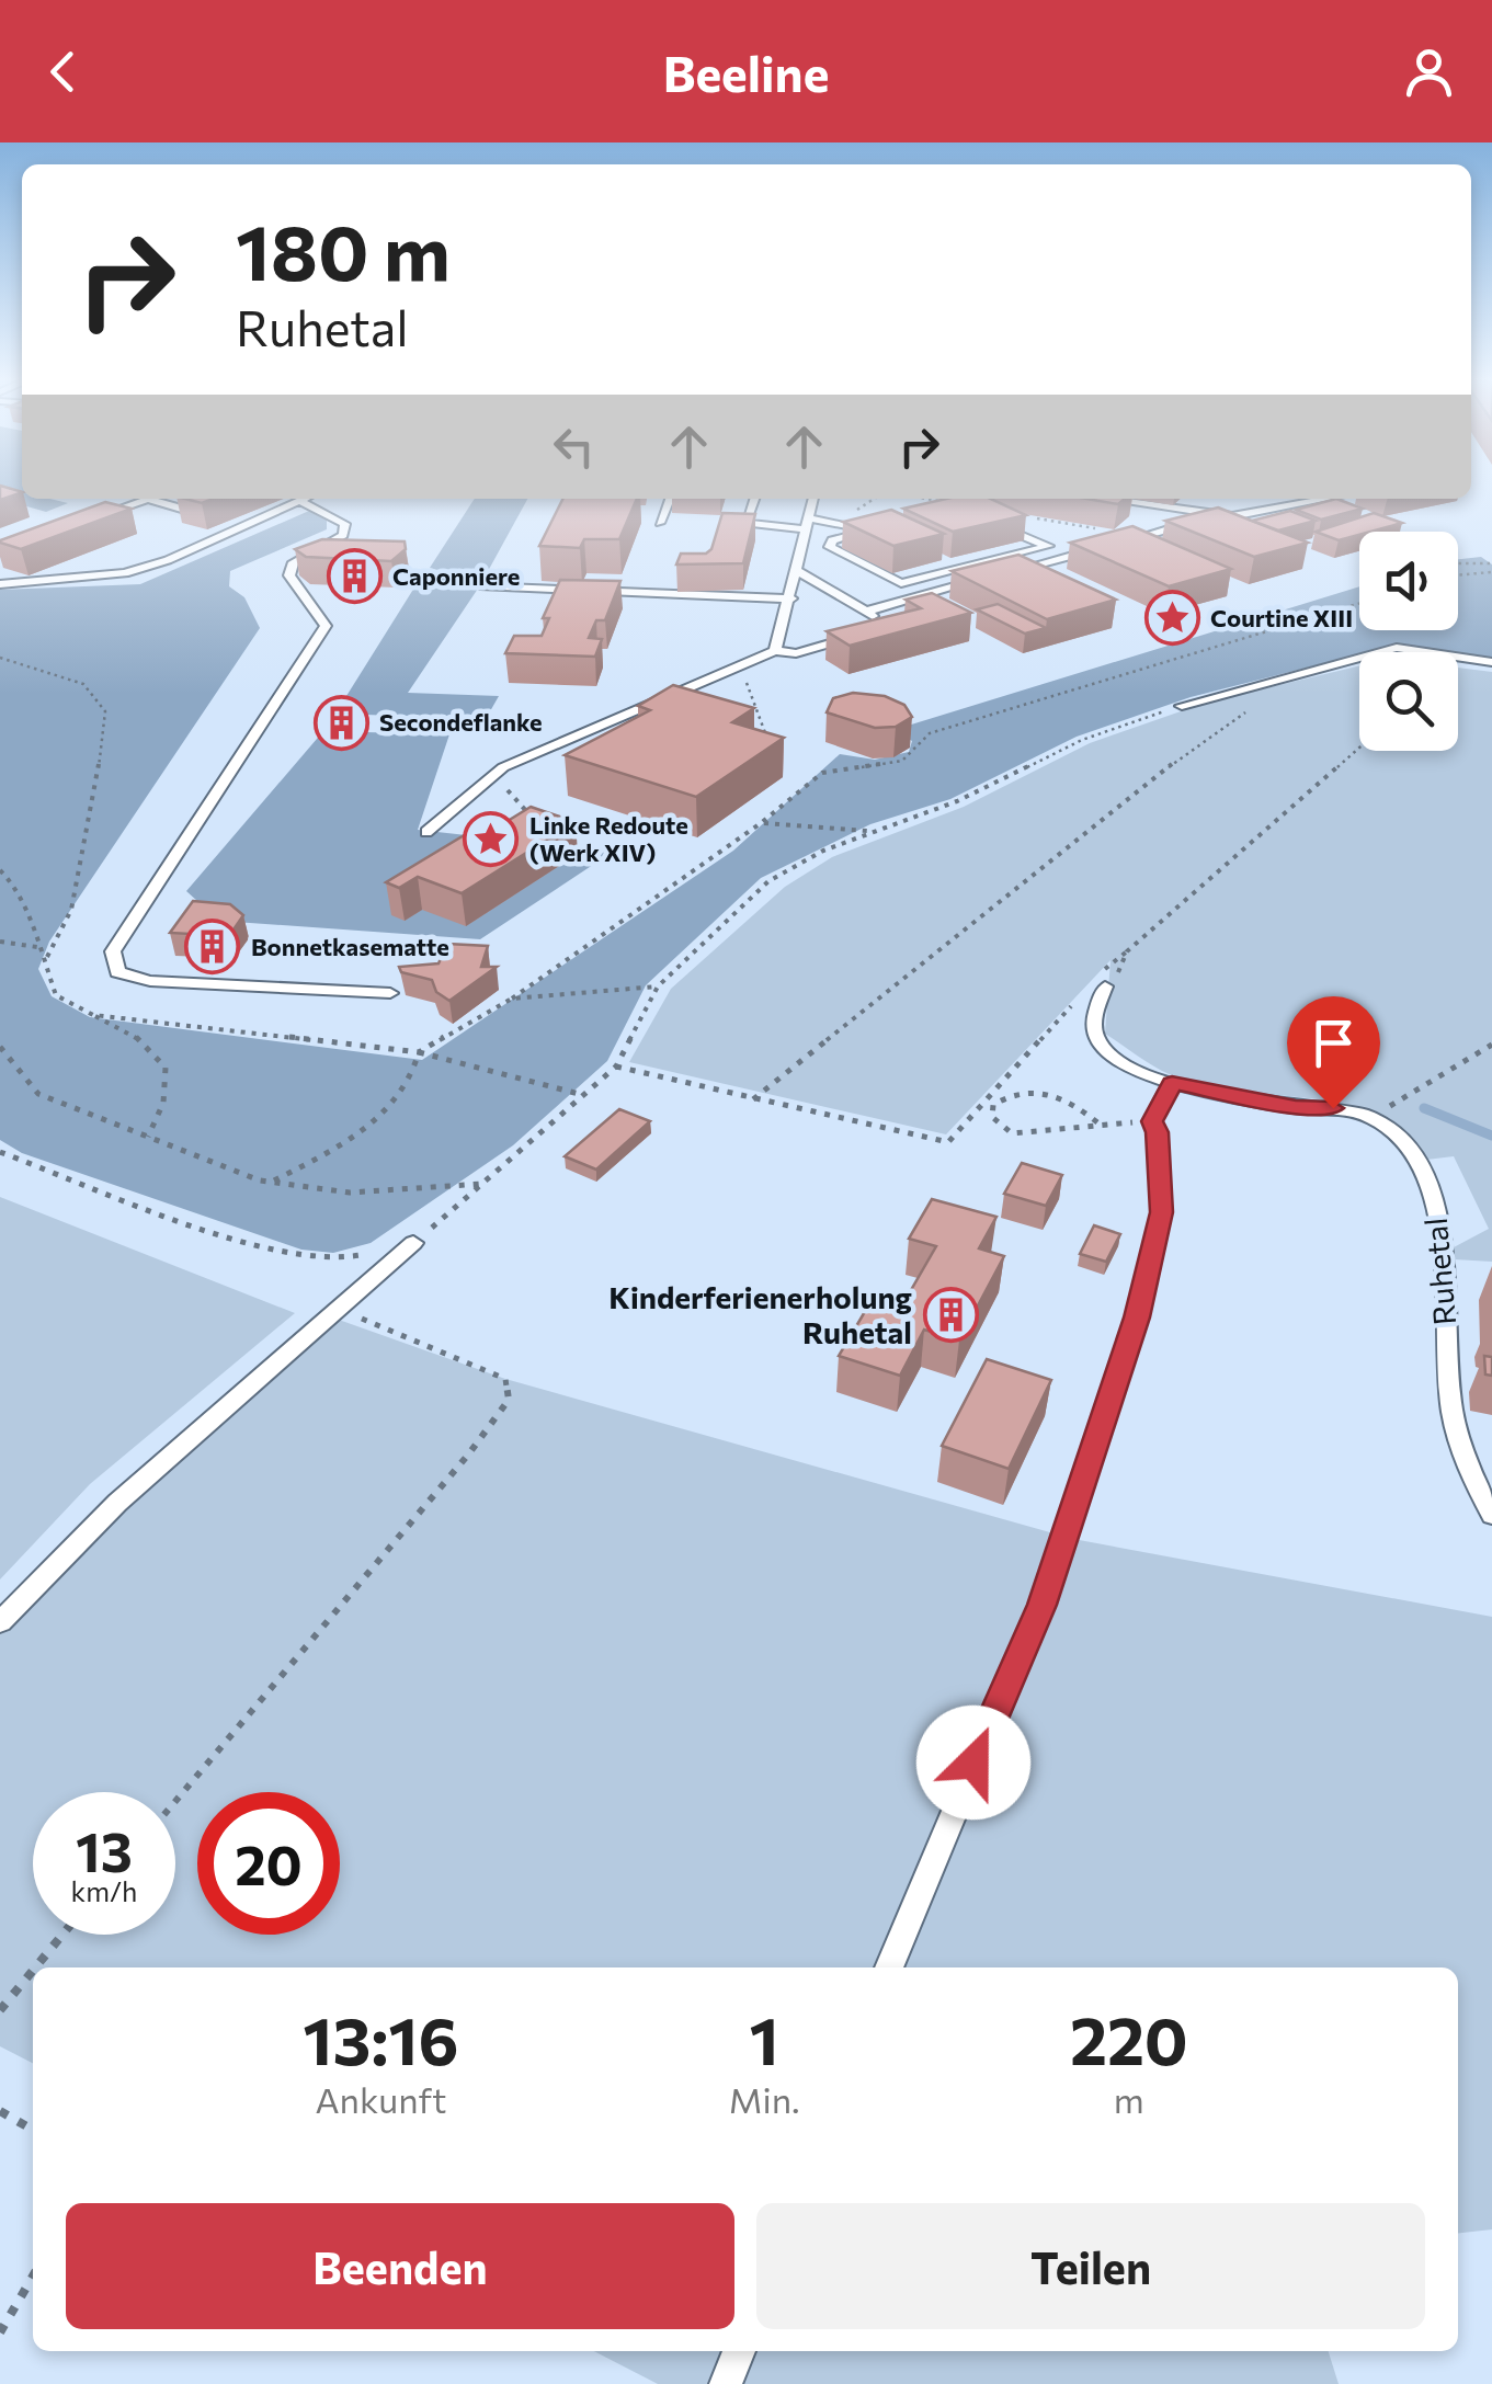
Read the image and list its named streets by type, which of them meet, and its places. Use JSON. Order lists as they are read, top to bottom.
{
  "streets": {
    "lane": ["Ruhetal"]
  },
  "places": {
    "building": [
      "Caponniere",
      "Secondeflanke",
      "Bonnetkasematte",
      "Kinderferienerholung Ruhetal"
    ],
    "place": ["Courtine XIII", "Linke Redoute (Werk XIV)"]
  },
  "page": {
    "header": "Beeline",
    "turn": ["180 m", "Ruhetal"],
    "speed": "13 km/h",
    "limit": "20",
    "eta": [
      "13:16",
      "Ankunft",
      "1",
      "Min.",
      "220",
      "m"
    ],
    "buttons": ["Beenden", "Teilen"]
  }
}
